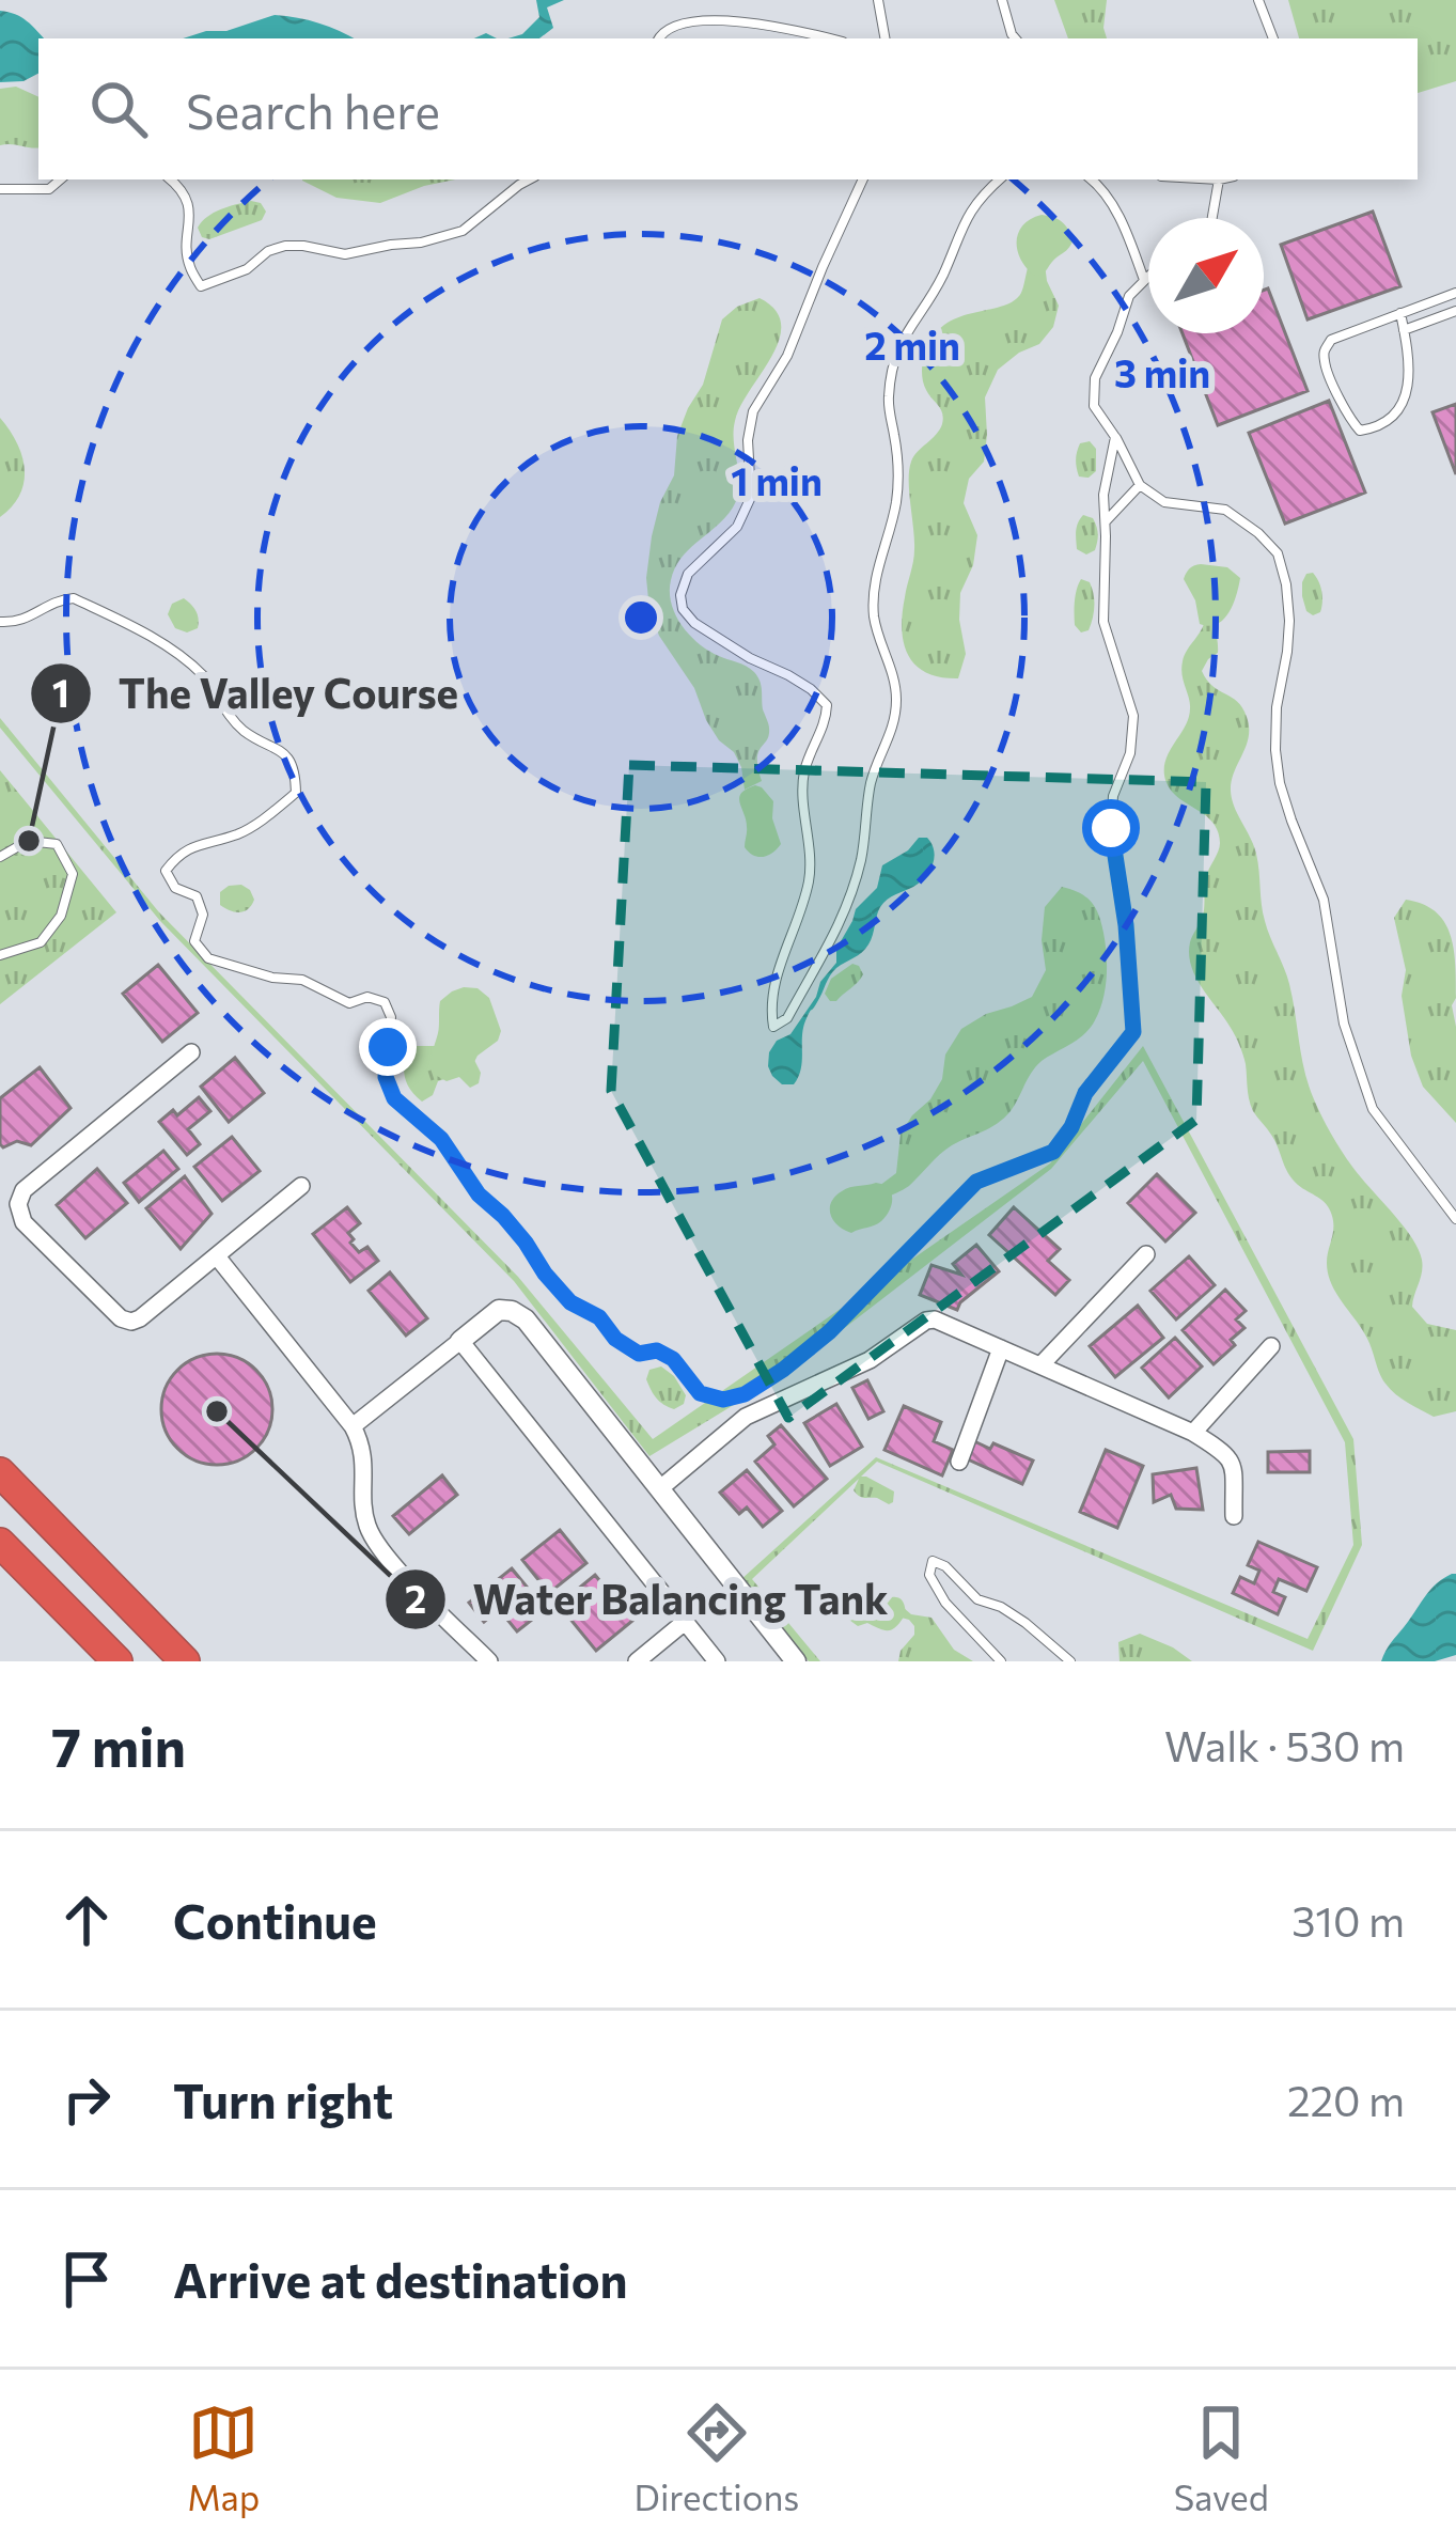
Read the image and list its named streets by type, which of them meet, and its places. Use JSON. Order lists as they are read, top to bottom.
{
  "places": ["The Valley Course", "Water Balancing Tank"],
  "north": "top right",
  "page": {
    "search": "Search here",
    "heading": ["7 min", "Walk · 530 m"],
    "list": [
      ["Continue", "310 m"],
      ["Turn right", "220 m"],
      "Arrive at destination"
    ],
    "nav": ["Map", "Directions", "Saved"]
  },
  "rings": ["2 min", "3 min", "1 min"]
}
